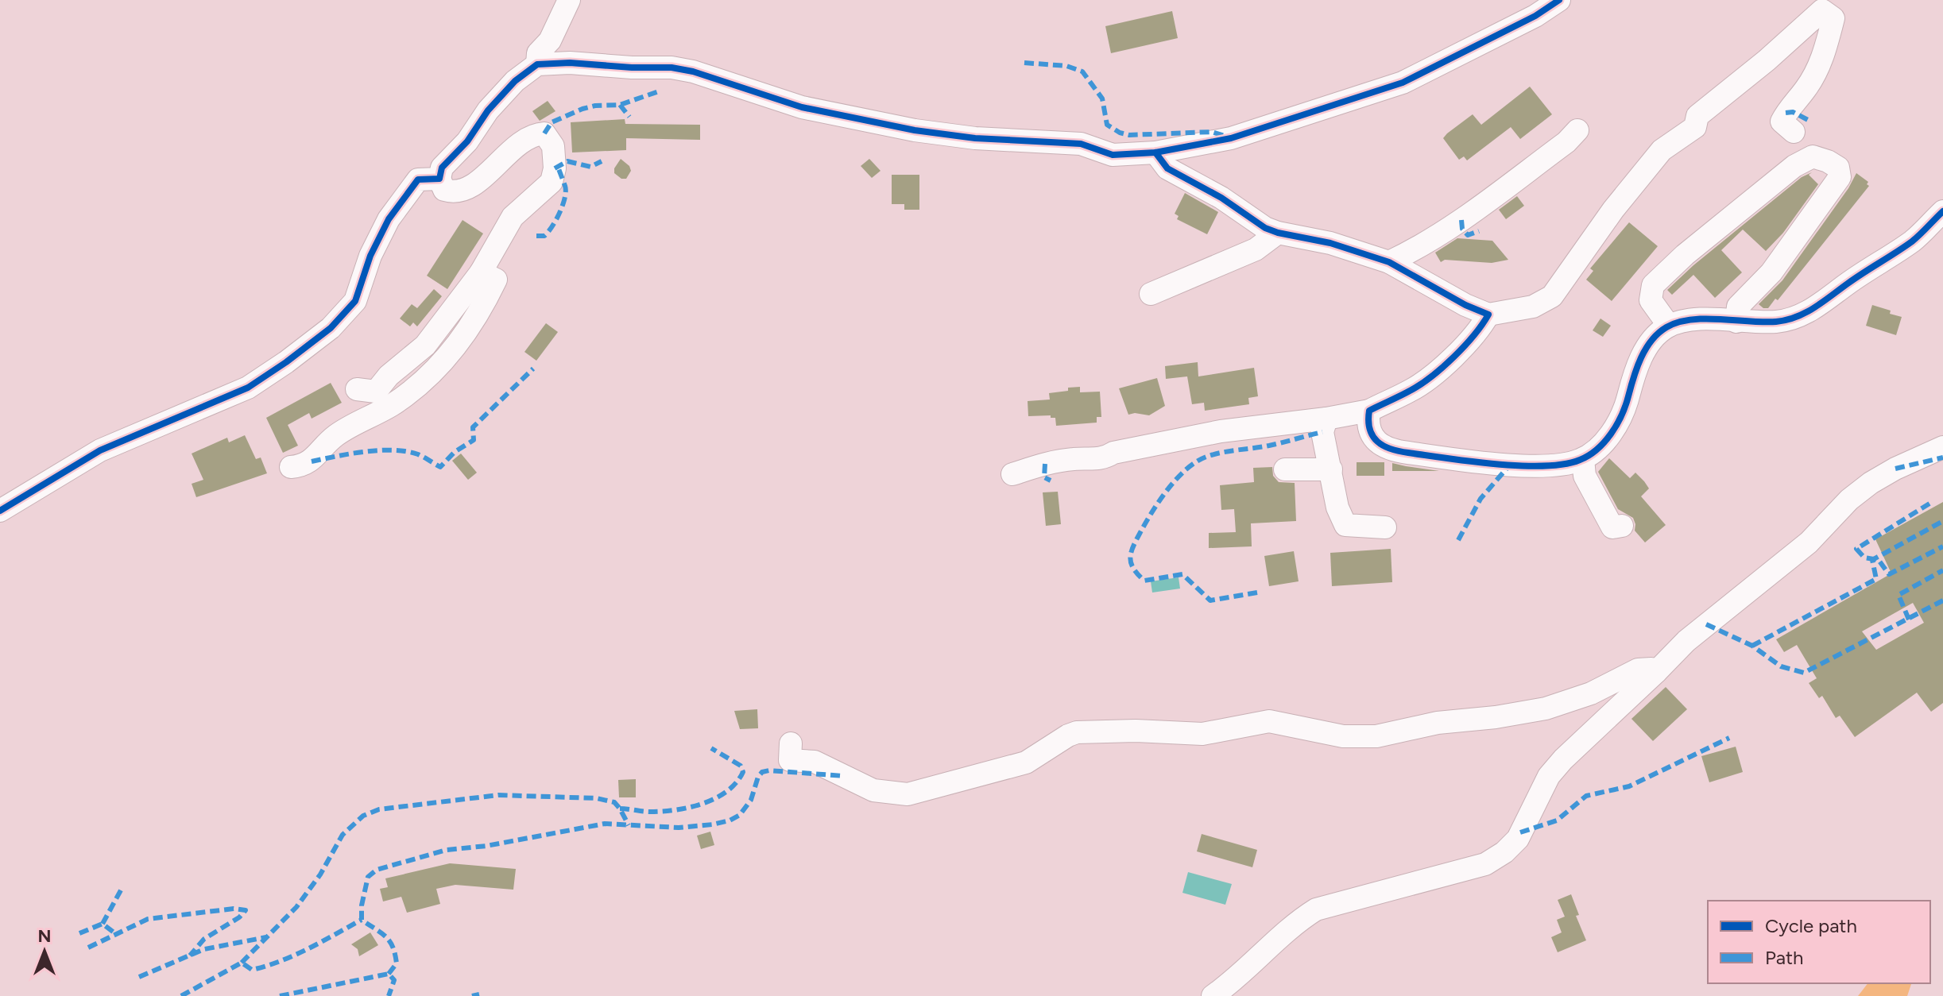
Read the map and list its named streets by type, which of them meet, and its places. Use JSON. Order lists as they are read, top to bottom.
{
  "legend": ["Cycle path", "Path"],
  "north": "top"
}
